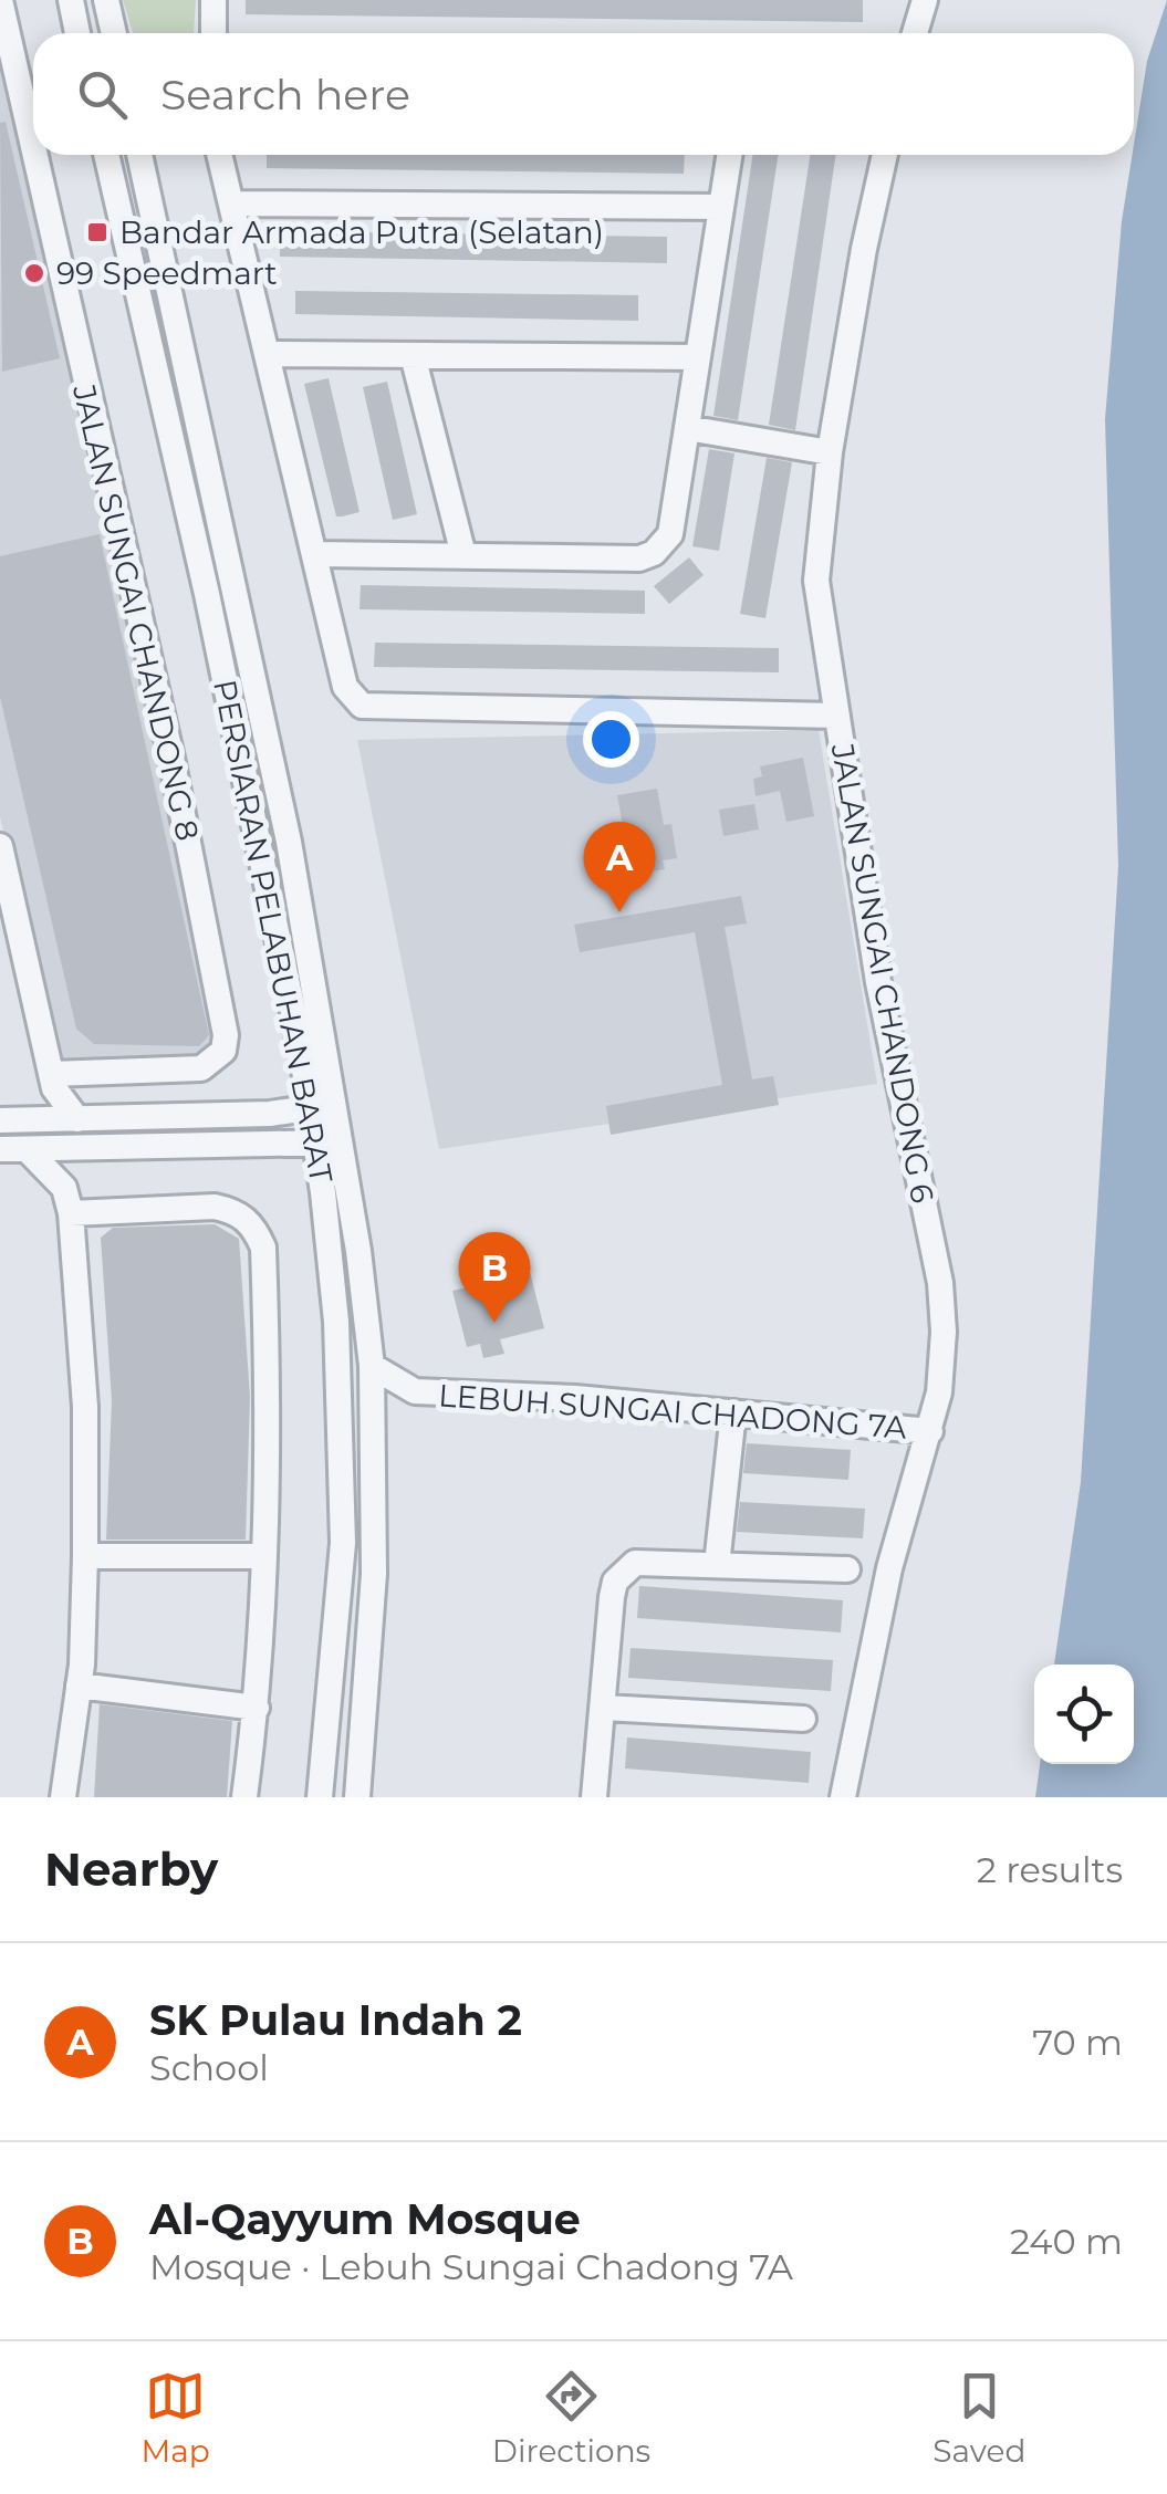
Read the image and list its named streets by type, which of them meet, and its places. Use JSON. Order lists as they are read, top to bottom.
{
  "streets": {
    "street": [
      "JALAN SUNGAI CHANDONG 8",
      "PERSIARAN PELABUHAN BARAT",
      "JALAN SUNGAI CHANDONG 6",
      "LEBUH SUNGAI CHADONG 7A"
    ]
  },
  "crossings": [
    ["JALAN SUNGAI CHANDONG 6", "LEBUH SUNGAI CHADONG 7A"]
  ],
  "places": {
    "transit": ["Bandar Armada Putra (Selatan)"],
    "other": ["99 Speedmart"]
  },
  "page": {
    "search": "Search here",
    "pins": ["A", "B"],
    "heading": ["Nearby", "2 results"],
    "list": [
      {
        "mark": "A",
        "name": "SK Pulau Indah 2",
        "note": "School",
        "value": "70 m"
      },
      {
        "mark": "B",
        "name": "Al-Qayyum Mosque",
        "note": "Mosque · Lebuh Sungai Chadong 7A",
        "value": "240 m"
      }
    ],
    "nav": ["Map", "Directions", "Saved"]
  }
}
